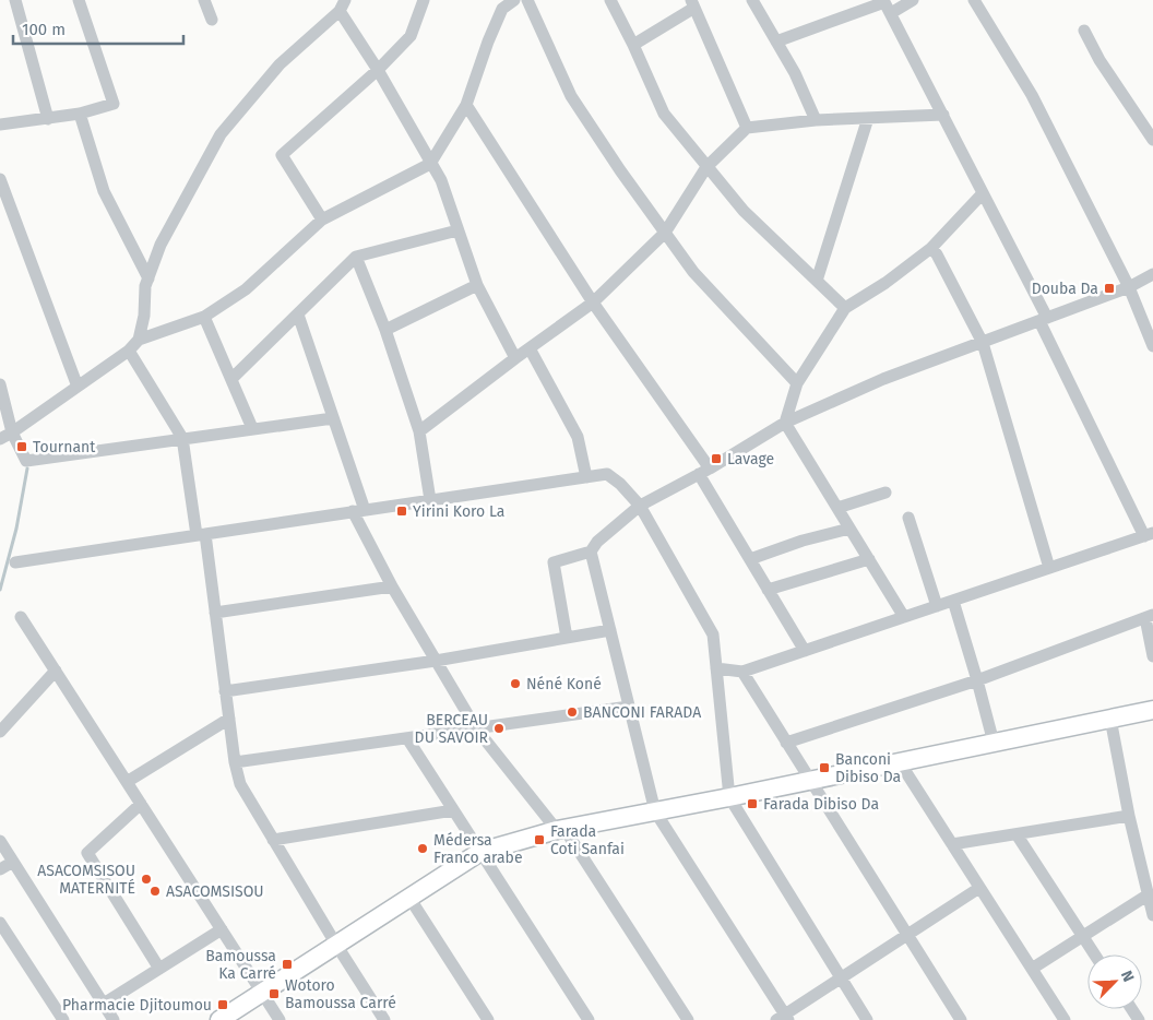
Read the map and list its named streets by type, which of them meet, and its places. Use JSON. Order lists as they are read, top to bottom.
{
  "places": {
    "transit": [
      "Douba Da",
      "Tournant",
      "Lavage",
      "Yirini Koro La",
      "Banconi Dibiso Da",
      "Farada Dibiso Da",
      "Farada Coti Sanfai",
      "Bamoussa Ka Carré",
      "Wotoro Bamoussa Carré",
      "Pharmacie Djitoumou"
    ],
    "other": [
      "Néné Koné",
      "BANCONI FARADA",
      "BERCEAU DU SAVOIR",
      "Médersa Franco arabe",
      "ASACOMSISOU MATERNITÉ",
      "ASACOMSISOU"
    ]
  },
  "scale_bar": "100 m",
  "north": "top right"
}
